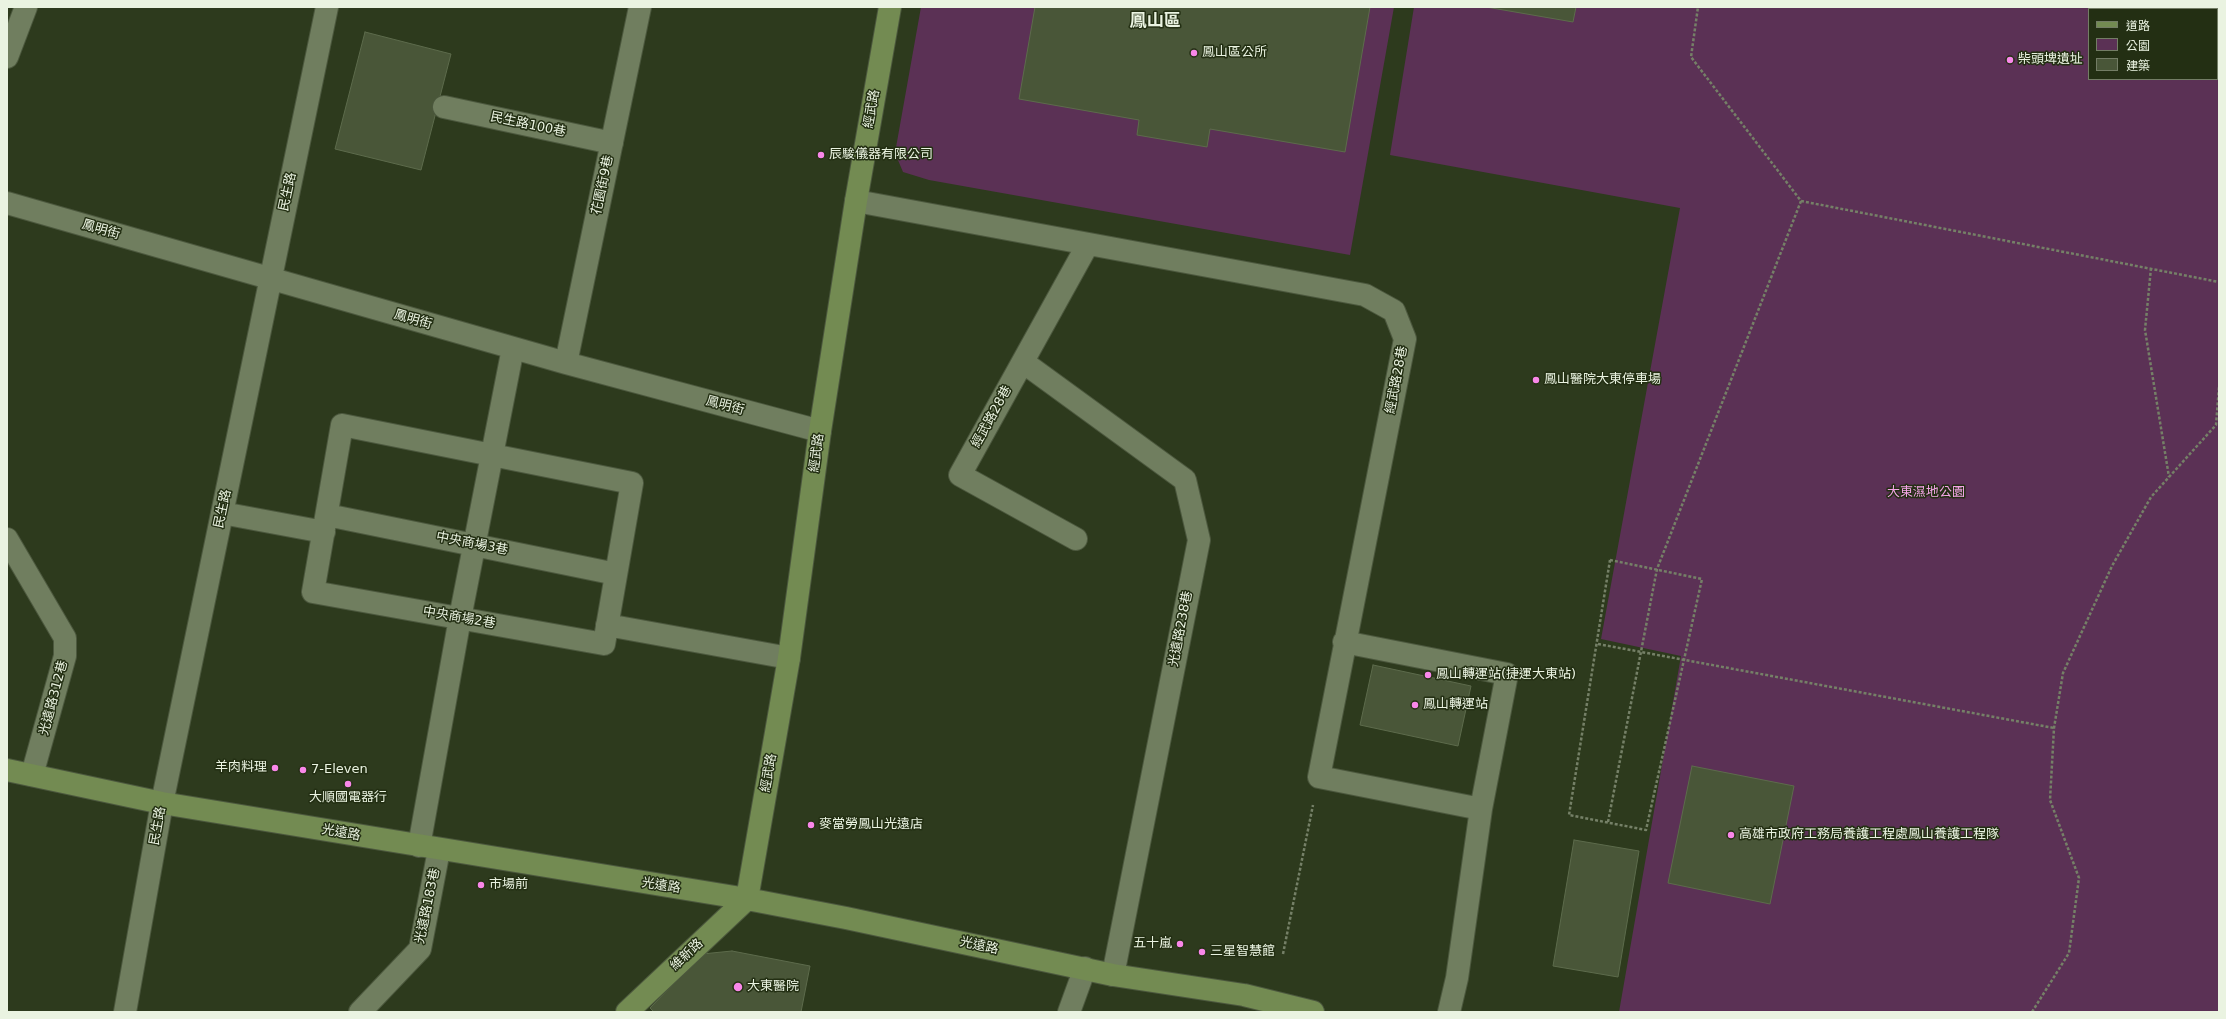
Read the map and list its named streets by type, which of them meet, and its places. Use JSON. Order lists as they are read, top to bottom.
{
  "streets": {
    "main road": ["經武路", "光遠路", "維新路"],
    "street": [
      "民生路100巷",
      "花園街9巷",
      "民生路",
      "鳳明街",
      "經武路28巷",
      "中央商場3巷",
      "中央商場2巷",
      "光遠路238巷",
      "光遠路312巷",
      "光遠路183巷"
    ]
  },
  "crossings": [
    ["經武路", "鳳明街"],
    ["經武路", "經武路28巷"],
    ["經武路", "中央商場2巷"],
    ["經武路", "光遠路"],
    ["經武路", "維新路"],
    ["民生路100巷", "花園街9巷"],
    ["花園街9巷", "鳳明街"],
    ["民生路", "鳳明街"],
    ["民生路", "中央商場3巷"],
    ["民生路", "光遠路"],
    ["鳳明街", "光遠路183巷"],
    ["經武路28巷", "光遠路238巷"],
    ["中央商場3巷", "中央商場2巷"],
    ["中央商場3巷", "光遠路183巷"],
    ["中央商場2巷", "光遠路183巷"],
    ["光遠路238巷", "光遠路"],
    ["光遠路312巷", "光遠路"],
    ["光遠路", "光遠路183巷"],
    ["光遠路", "維新路"]
  ],
  "districts": ["鳳山區"],
  "parks": ["大東濕地公園"],
  "places": [
    "鳳山區公所",
    "柴頭埤遺址",
    "辰駿儀器有限公司",
    "鳳山醫院大東停車場",
    "鳳山轉運站(捷運大東站)",
    "鳳山轉運站",
    "羊肉料理",
    "7-Eleven",
    "大順國電器行",
    "麥當勞鳳山光遠店",
    "高雄市政府工務局養護工程處鳳山養護工程隊",
    "市場前",
    "五十嵐",
    "三星智慧館",
    "大東醫院"
  ],
  "legend": ["道路", "公園", "建築"]
}
